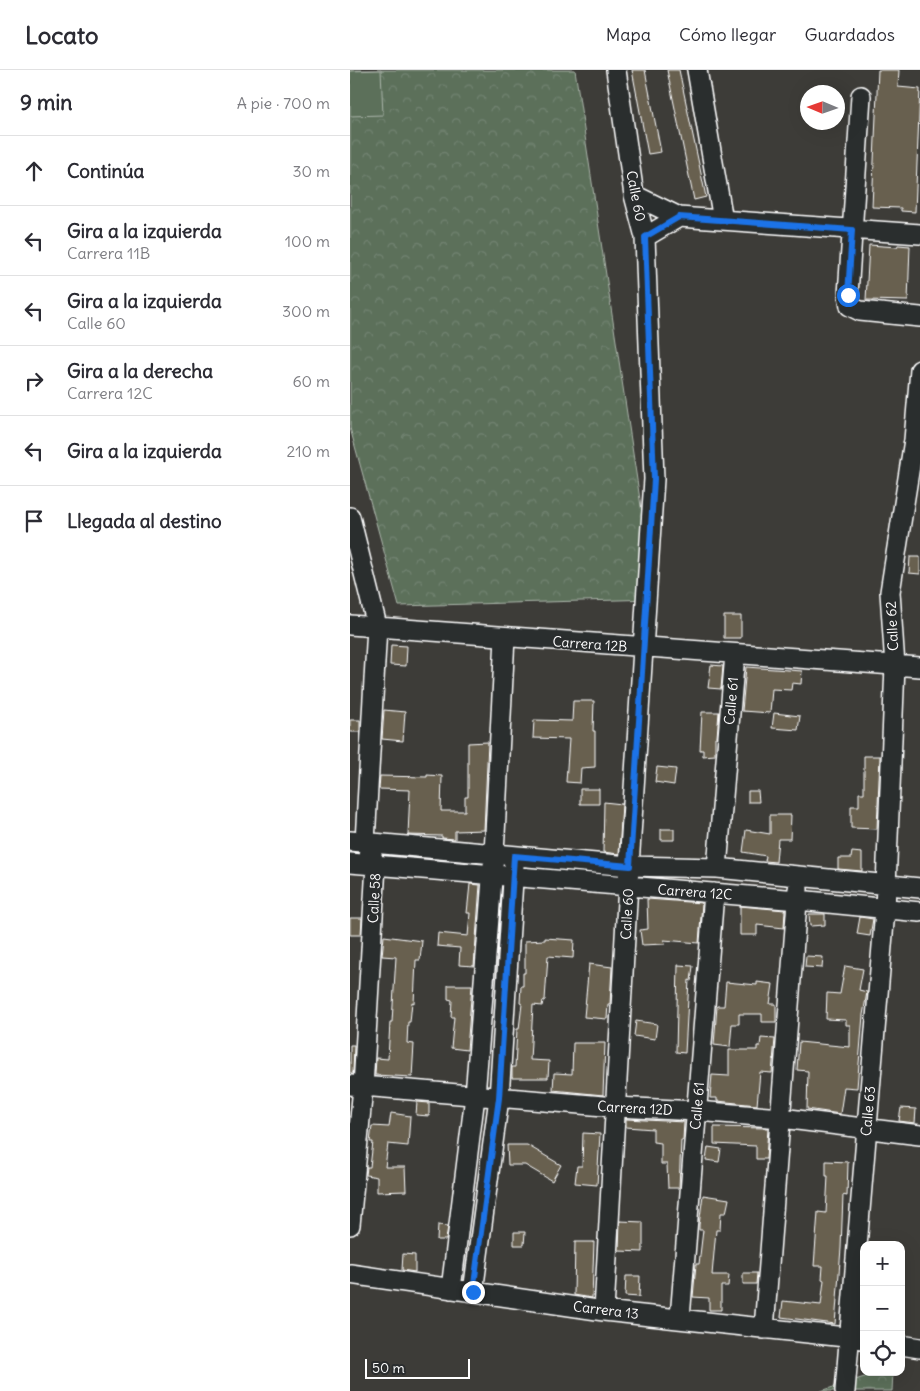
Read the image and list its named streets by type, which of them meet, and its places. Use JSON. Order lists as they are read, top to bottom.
{
  "streets": {
    "street": [
      "Calle 60",
      "Calle 62",
      "Carrera 12B",
      "Calle 61",
      "Carrera 12C",
      "Calle 58",
      "Carrera 12D",
      "Calle 63",
      "Carrera 13"
    ]
  },
  "crossings": [
    ["Calle 60", "Carrera 12B"],
    ["Calle 60", "Carrera 12C"],
    ["Calle 60", "Carrera 12D"],
    ["Calle 60", "Carrera 13"],
    ["Calle 62", "Carrera 12B"],
    ["Calle 62", "Carrera 12C"],
    ["Calle 62", "Calle 63"],
    ["Carrera 12B", "Calle 61"],
    ["Carrera 12B", "Calle 58"],
    ["Calle 61", "Carrera 12C"],
    ["Calle 61", "Carrera 12D"],
    ["Calle 61", "Carrera 13"],
    ["Carrera 12C", "Calle 58"],
    ["Carrera 12C", "Calle 63"],
    ["Calle 58", "Carrera 12D"],
    ["Carrera 12D", "Calle 63"],
    ["Calle 63", "Carrera 13"]
  ],
  "scale_bar": "50 m",
  "north": "left",
  "page": {
    "header": "Locato",
    "nav": ["Mapa", "Cómo llegar", "Guardados"],
    "heading": ["9 min", "A pie · 700 m"],
    "list": [
      ["Continúa", "30 m"],
      ["Gira a la izquierda", "Carrera 11B", "100 m"],
      ["Gira a la izquierda", "Calle 60", "300 m"],
      ["Gira a la derecha", "Carrera 12C", "60 m"],
      ["Gira a la izquierda", "210 m"],
      "Llegada al destino"
    ],
    "map_buttons": ["+", "−"],
    "scale": "50 m"
  }
}
